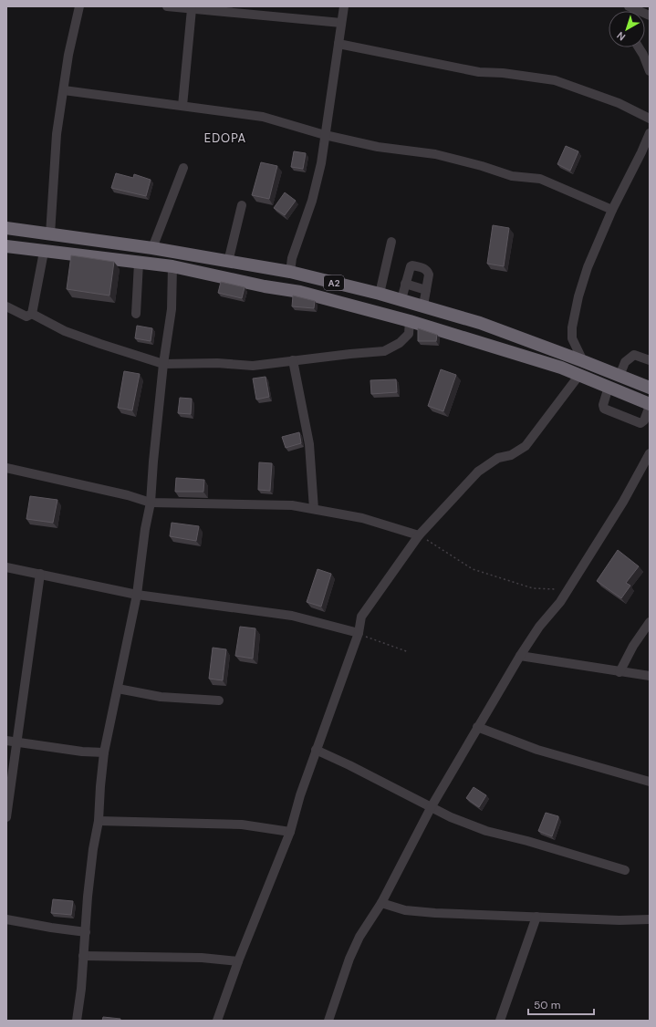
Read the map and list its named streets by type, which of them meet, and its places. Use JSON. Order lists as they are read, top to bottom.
{
  "streets": {
    "highway": ["A2"]
  },
  "districts": ["EDOPA"],
  "scale_bar": "50 m",
  "north": "bottom left"
}
